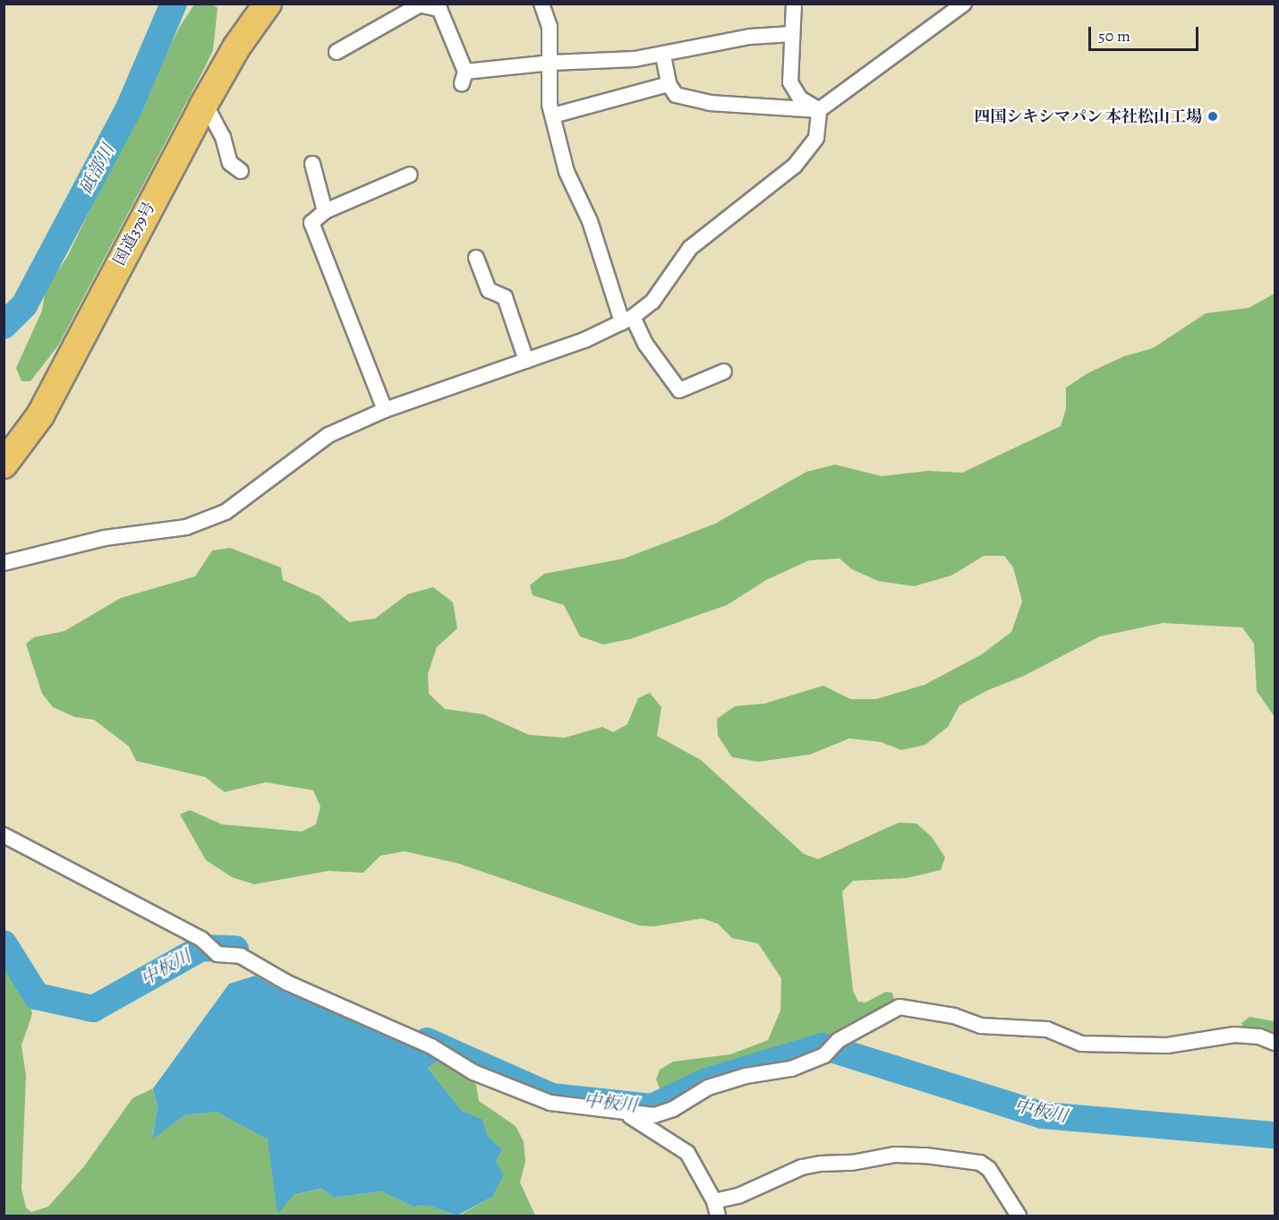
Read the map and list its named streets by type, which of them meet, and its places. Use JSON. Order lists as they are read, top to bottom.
{
  "streets": {
    "highway": ["国道379号"]
  },
  "water": ["砥部川", "中板川"],
  "places": ["四国シキシマパン 本社松山工場"],
  "scale_bar": "50 m"
}
